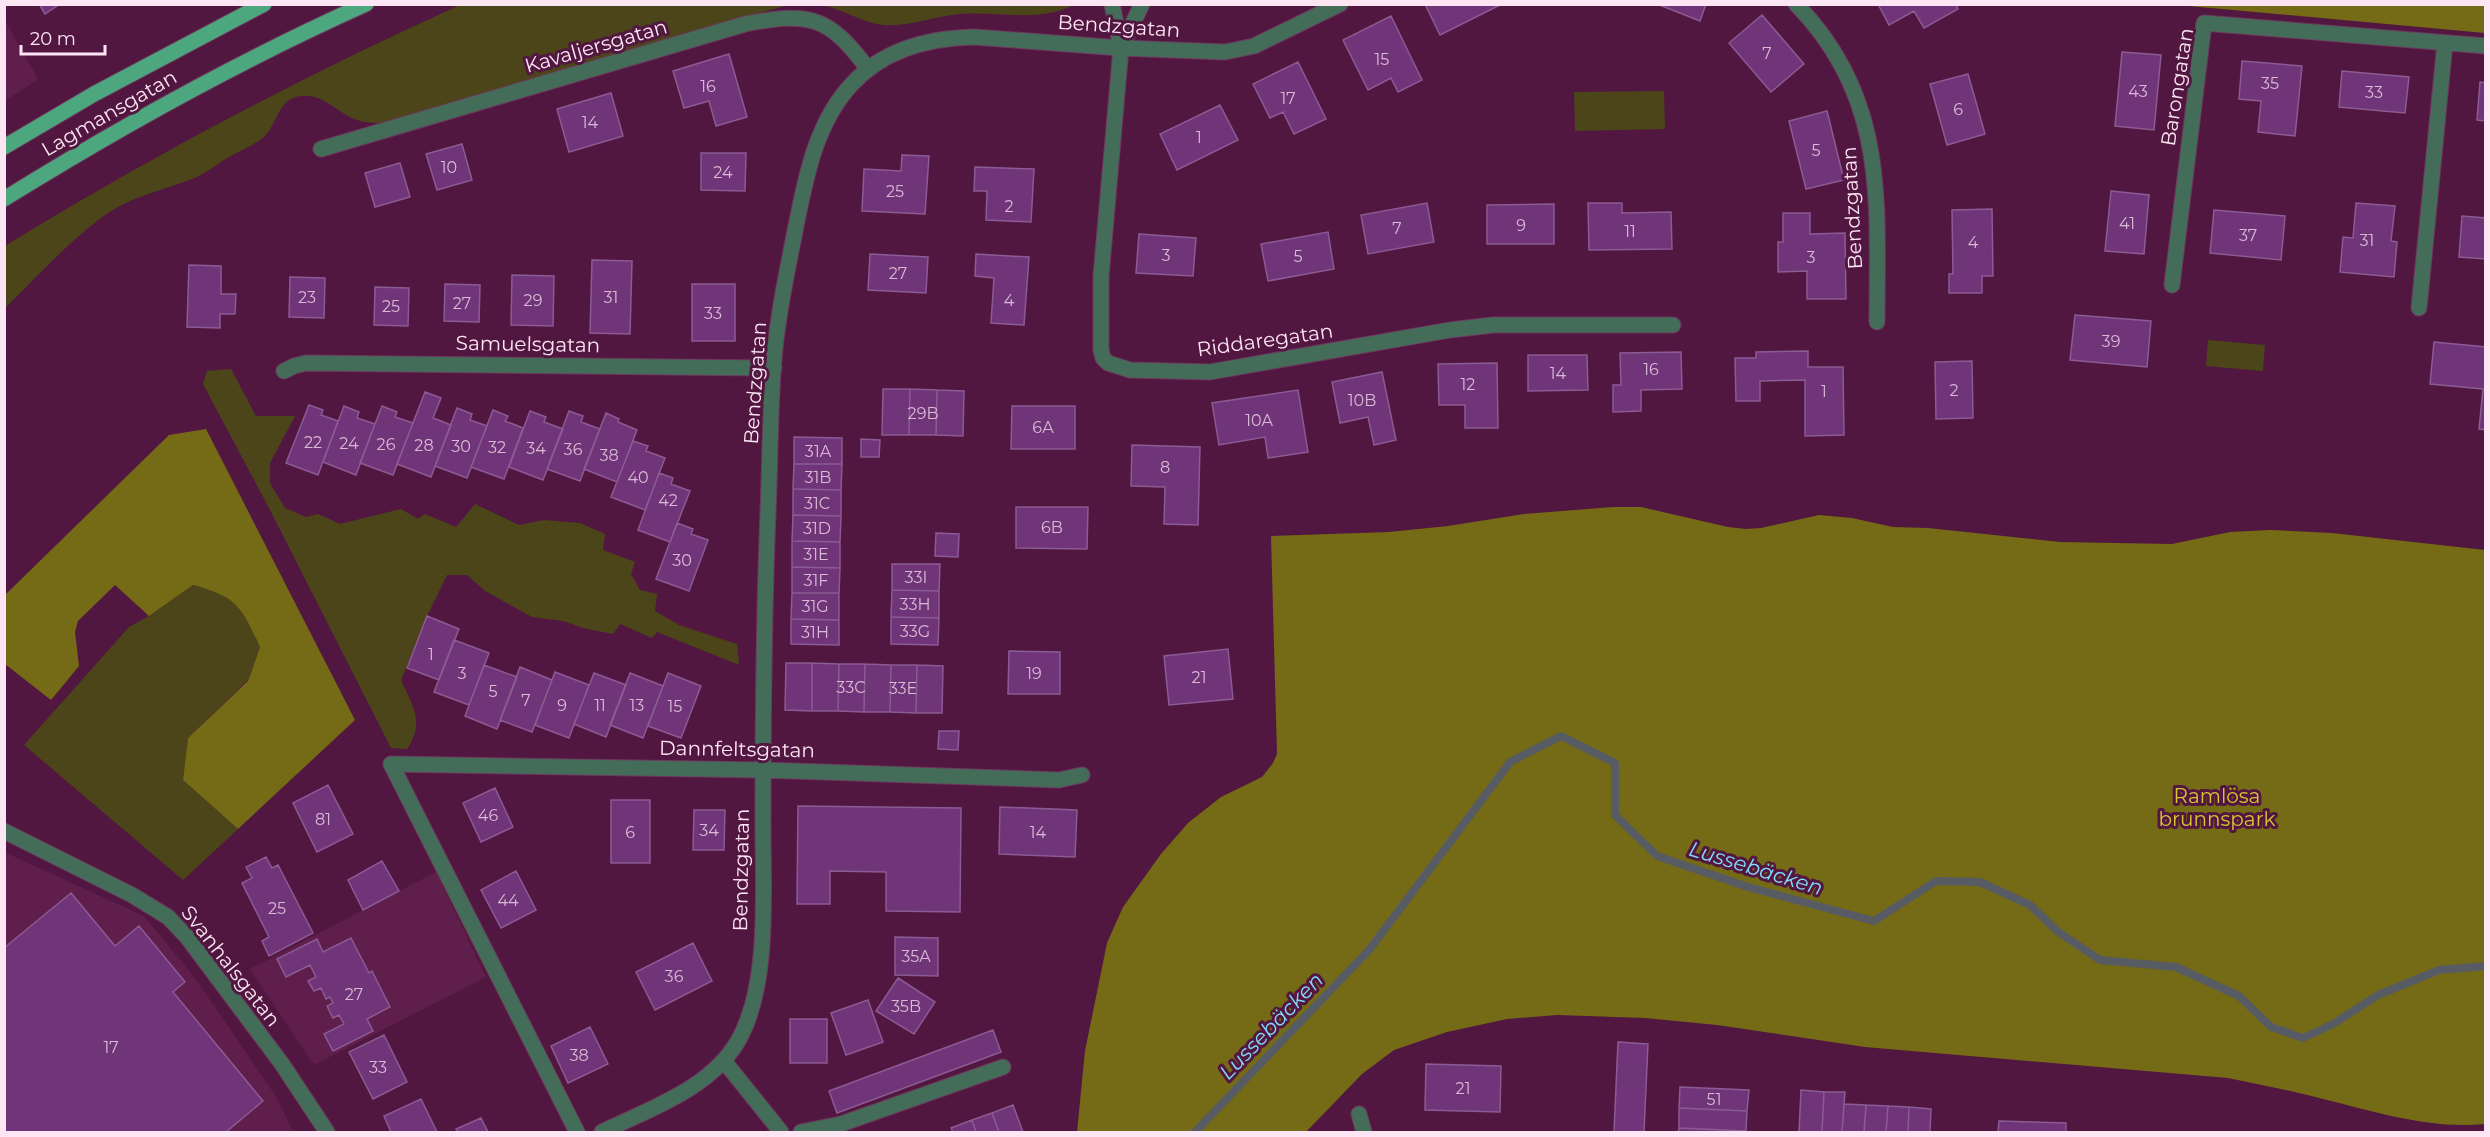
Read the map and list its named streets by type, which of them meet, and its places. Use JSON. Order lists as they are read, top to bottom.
{
  "streets": {
    "main road": ["Lagmansgatan"],
    "street": [
      "Bendzgatan",
      "Kavaljersgatan",
      "Barongatan",
      "Riddaregatan",
      "Samuelsgatan",
      "Dannfeltsgatan",
      "Svanhalsgatan"
    ]
  },
  "crossings": [
    ["Bendzgatan", "Kavaljersgatan"],
    ["Bendzgatan", "Riddaregatan"],
    ["Bendzgatan", "Samuelsgatan"],
    ["Bendzgatan", "Dannfeltsgatan"]
  ],
  "water": ["Lussebäcken"],
  "parks": ["Ramlösa brunnspark"],
  "house_numbers": [
    "7",
    "15",
    "35",
    "16",
    "43",
    "33",
    "17",
    "6",
    "14",
    "1",
    "5",
    "10",
    "24",
    "25",
    "2",
    "41",
    "9",
    "7",
    "11",
    "37",
    "31",
    "4",
    "3",
    "5",
    "3",
    "27",
    "23",
    "31",
    "29",
    "4",
    "27",
    "25",
    "33",
    "39",
    "16",
    "14",
    "12",
    "2",
    "1",
    "10B",
    "29B",
    "10A",
    "6A",
    "22",
    "24",
    "26",
    "28",
    "30",
    "32",
    "34",
    "36",
    "31A",
    "38",
    "8",
    "40",
    "31B",
    "42",
    "31C",
    "6B",
    "31D",
    "31E",
    "30",
    "33I",
    "31F",
    "33H",
    "31G",
    "33G",
    "31H",
    "1",
    "3",
    "19",
    "21",
    "33C",
    "33E",
    "5",
    "7",
    "9",
    "11",
    "13",
    "15",
    "46",
    "81",
    "34",
    "6",
    "14",
    "44",
    "25",
    "35A",
    "36",
    "27",
    "35B",
    "17",
    "38",
    "33",
    "21",
    "51"
  ],
  "scale_bar": "20 m"
}
